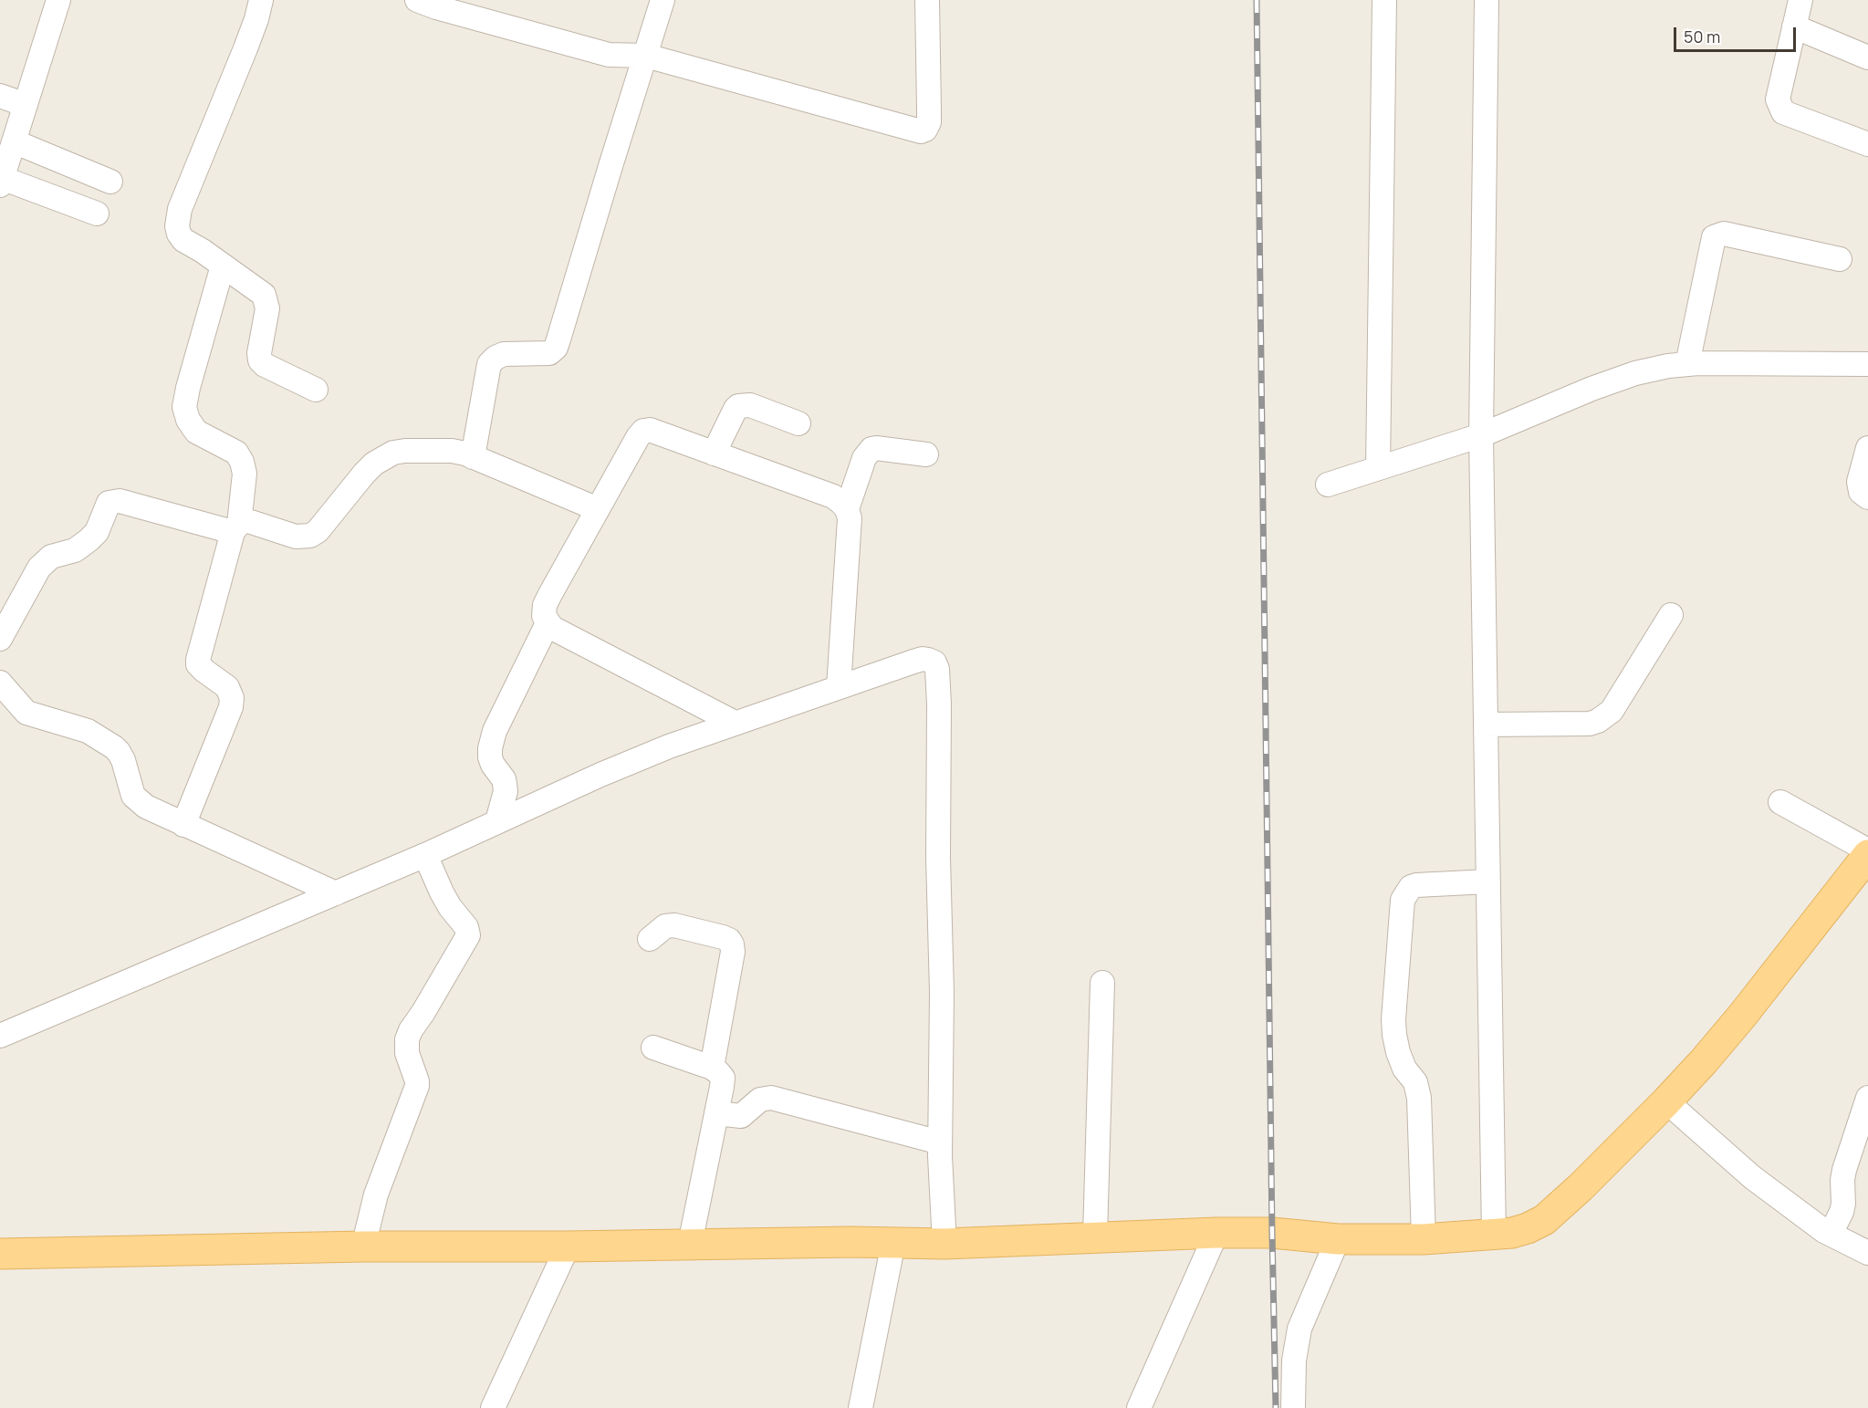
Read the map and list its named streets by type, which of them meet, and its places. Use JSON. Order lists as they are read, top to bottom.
{
  "scale_bar": "50 m"
}
